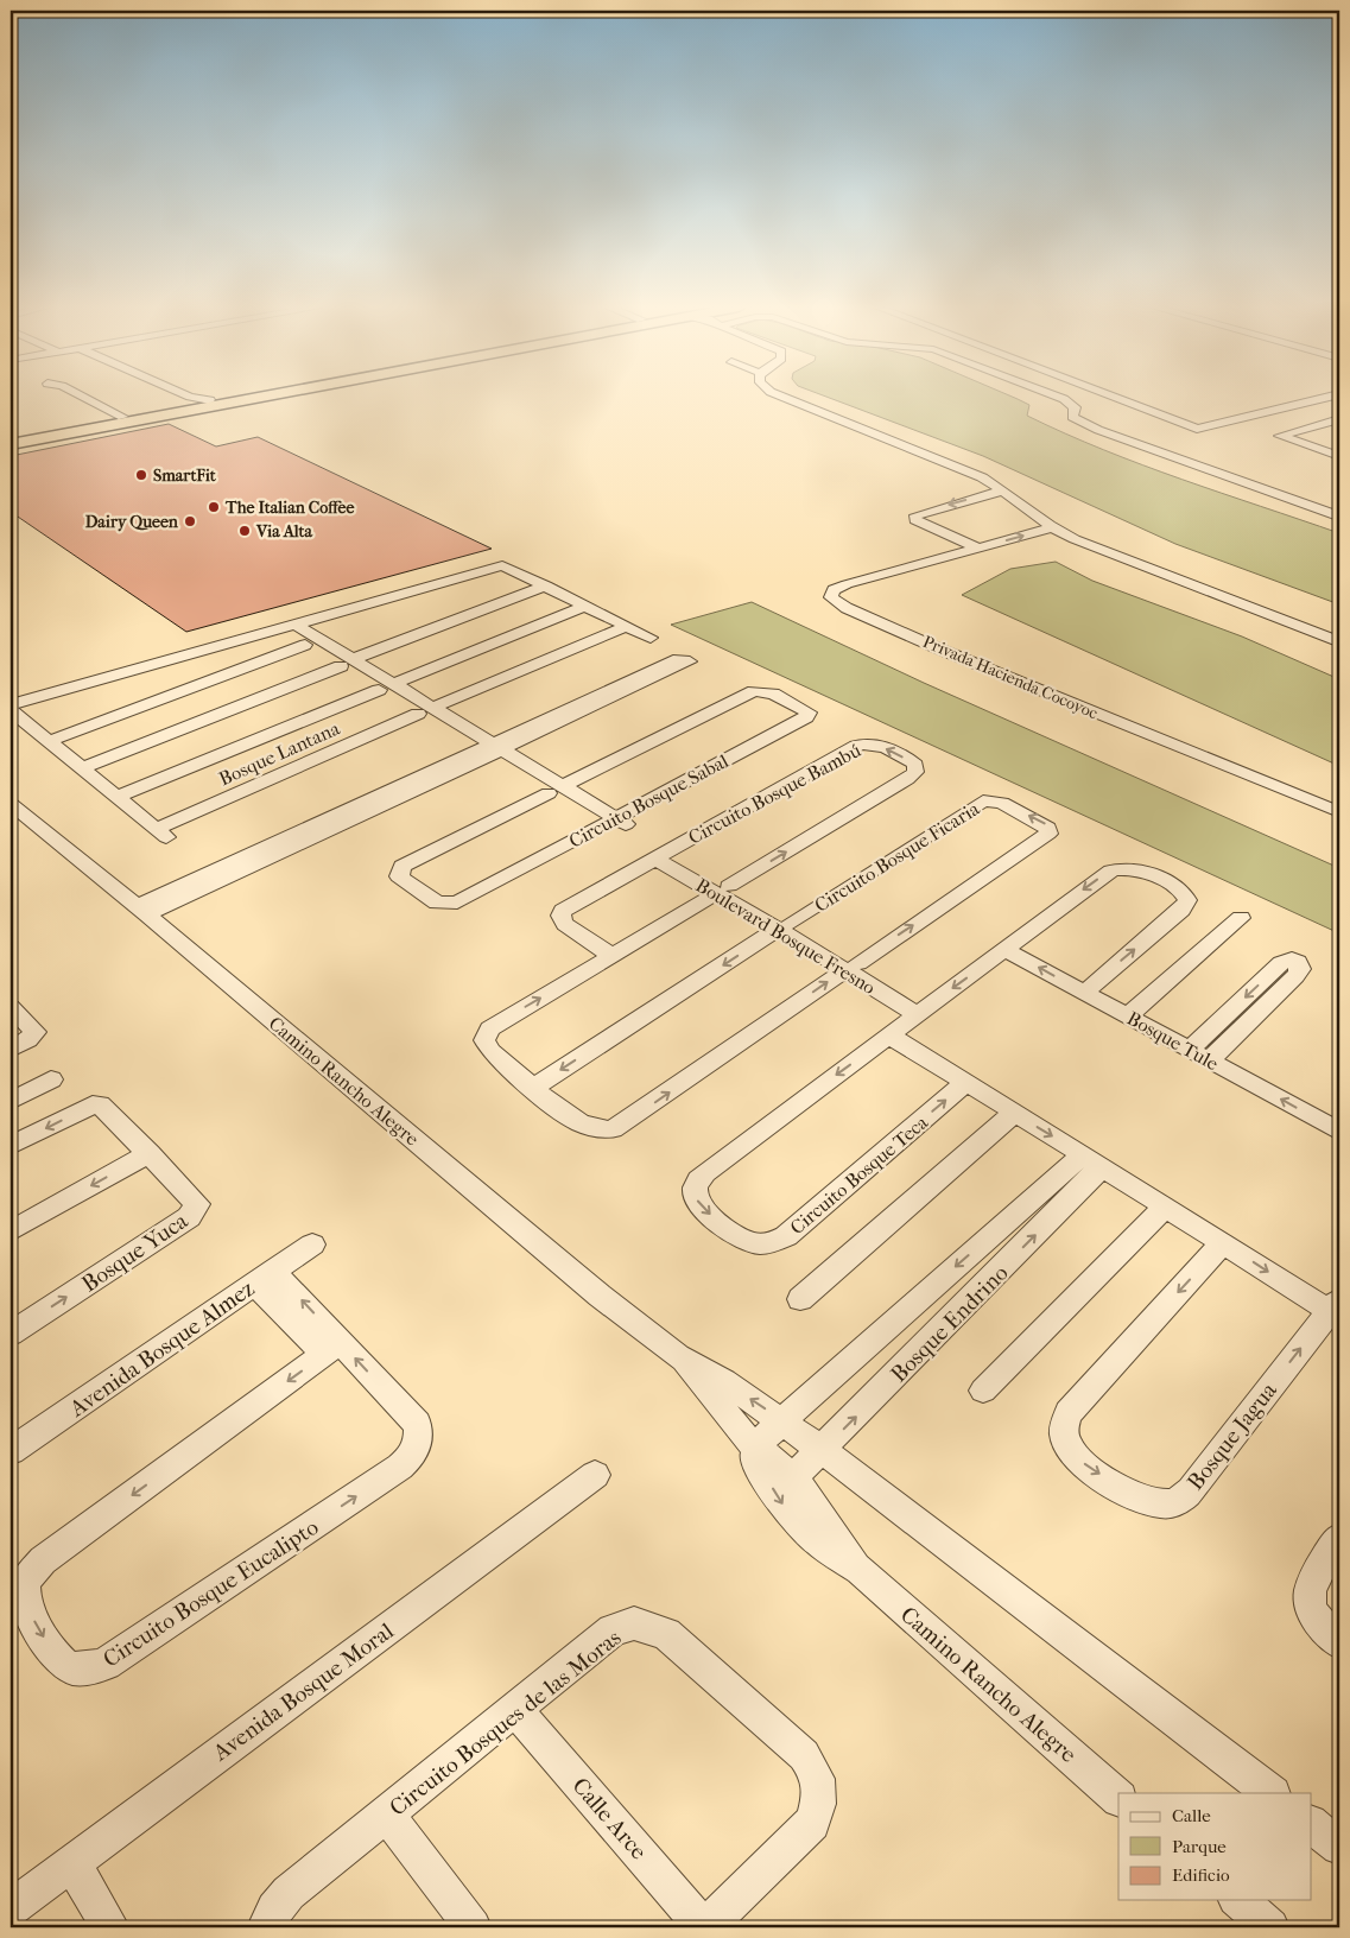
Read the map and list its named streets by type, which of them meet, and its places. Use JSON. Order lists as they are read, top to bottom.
{
  "streets": {
    "street": [
      "Privada Hacienda Cocoyoc",
      "Bosque Lantana",
      "Circuito Bosque Bambú",
      "Circuito Bosque Sabal",
      "Circuito Bosque Ficaria",
      "Boulevard Bosque Fresno",
      "Bosque Tule",
      "Camino Rancho Alegre",
      "Circuito Bosque Teca",
      "Bosque Yuca",
      "Bosque Endrino",
      "Avenida Bosque Almez",
      "Bosque Jagua",
      "Circuito Bosque Eucalipto",
      "Avenida Bosque Moral",
      "Circuito Bosques de las Moras",
      "Calle Arce"
    ]
  },
  "crossings": [
    ["Circuito Bosque Bambú", "Circuito Bosque Ficaria"],
    ["Circuito Bosque Bambú", "Boulevard Bosque Fresno"],
    ["Circuito Bosque Ficaria", "Boulevard Bosque Fresno"],
    ["Camino Rancho Alegre", "Bosque Endrino"],
    ["Avenida Bosque Almez", "Circuito Bosque Eucalipto"],
    ["Circuito Bosques de las Moras", "Calle Arce"]
  ],
  "places": [
    "SmartFit",
    "The Italian Coffee",
    "Dairy Queen",
    "Via Alta"
  ],
  "legend": ["Calle", "Parque", "Edificio"]
}
